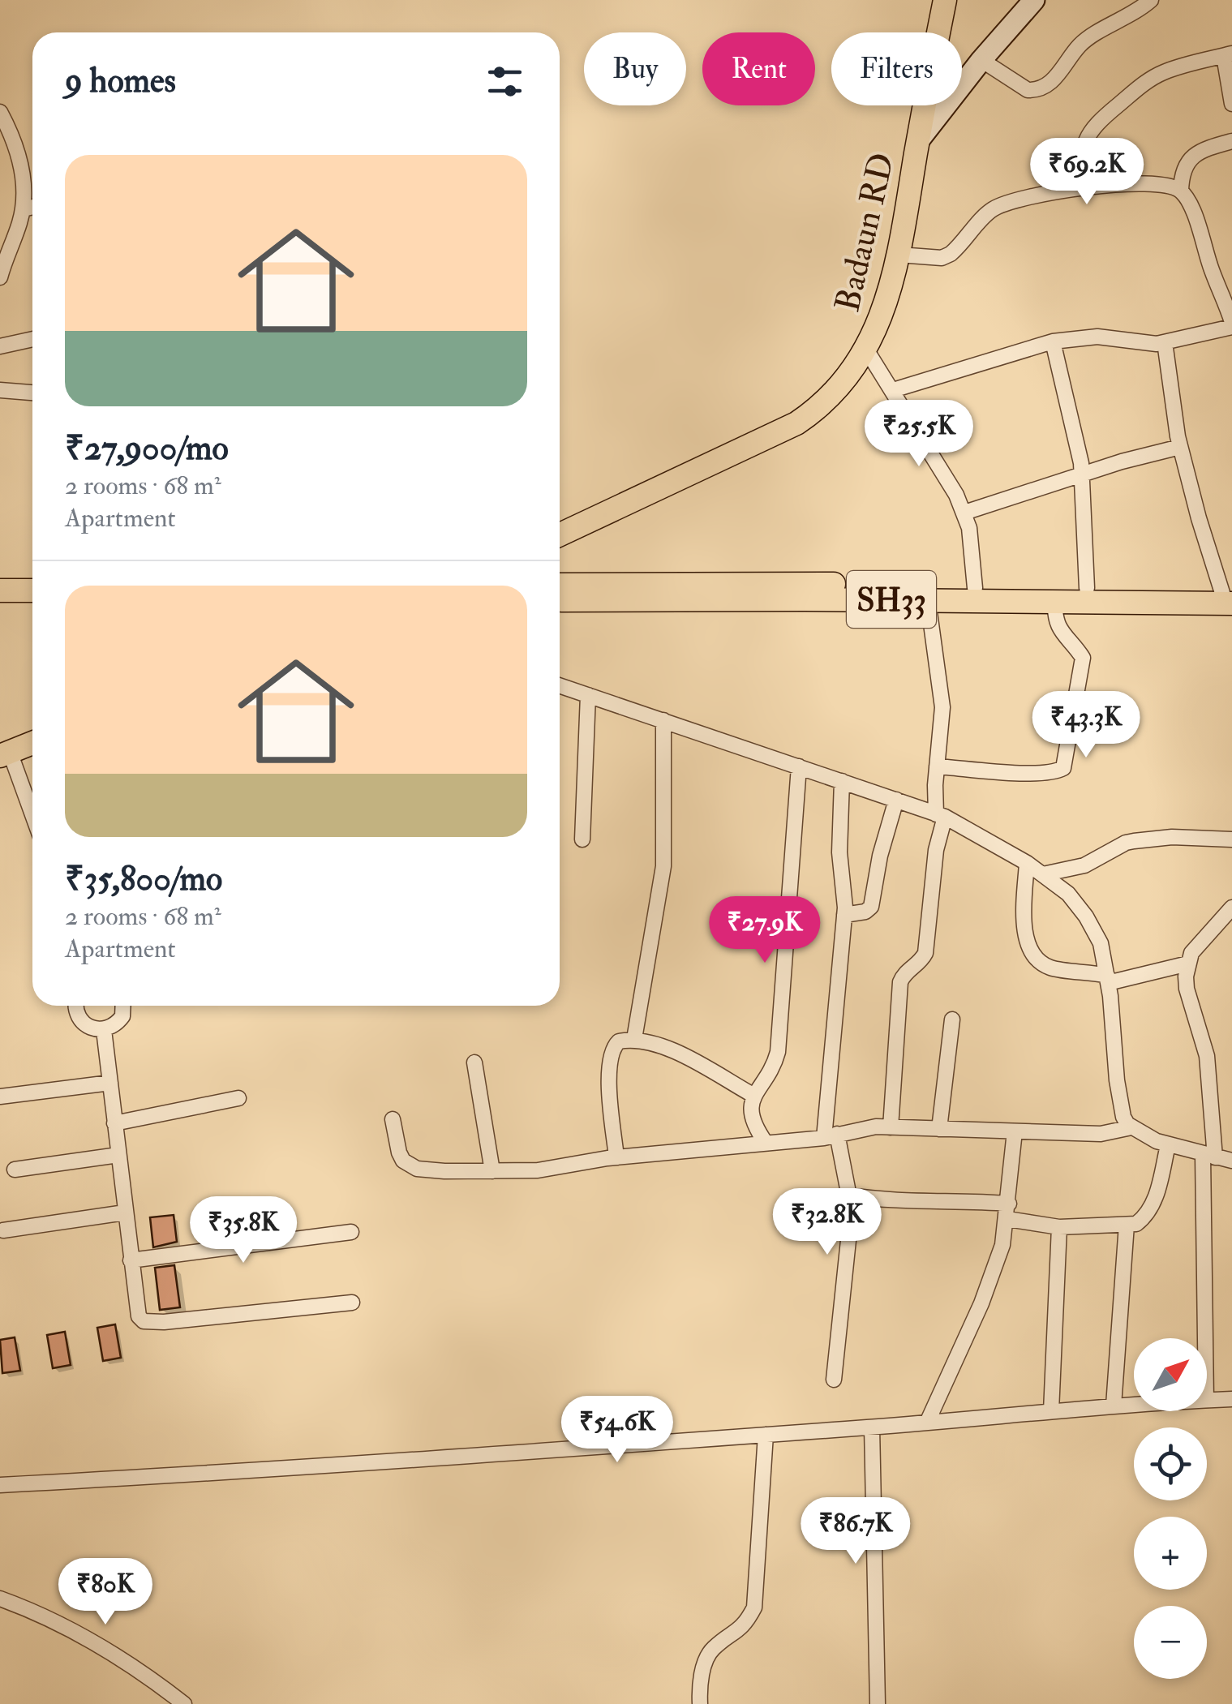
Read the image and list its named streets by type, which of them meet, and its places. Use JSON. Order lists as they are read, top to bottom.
{
  "streets": {
    "main road": ["Badaun RD", "SH33"]
  },
  "north": "top right",
  "page": {
    "chip": ["Buy", "Rent", "Filters"],
    "heading": "9 homes",
    "list": [
      {
        "name": "₹27,900/mo",
        "note": "2 rooms · 68 m² · Apartment"
      },
      {
        "name": "₹35,800/mo",
        "note": "2 rooms · 68 m² · Apartment"
      }
    ],
    "price": [
      "₹69.2K",
      "₹25.5K",
      "₹43.3K",
      "₹27.9K",
      "₹32.8K",
      "₹35.8K",
      "₹54.6K",
      "₹86.7K",
      "₹80K"
    ],
    "map_buttons": ["+", "−"]
  }
}
